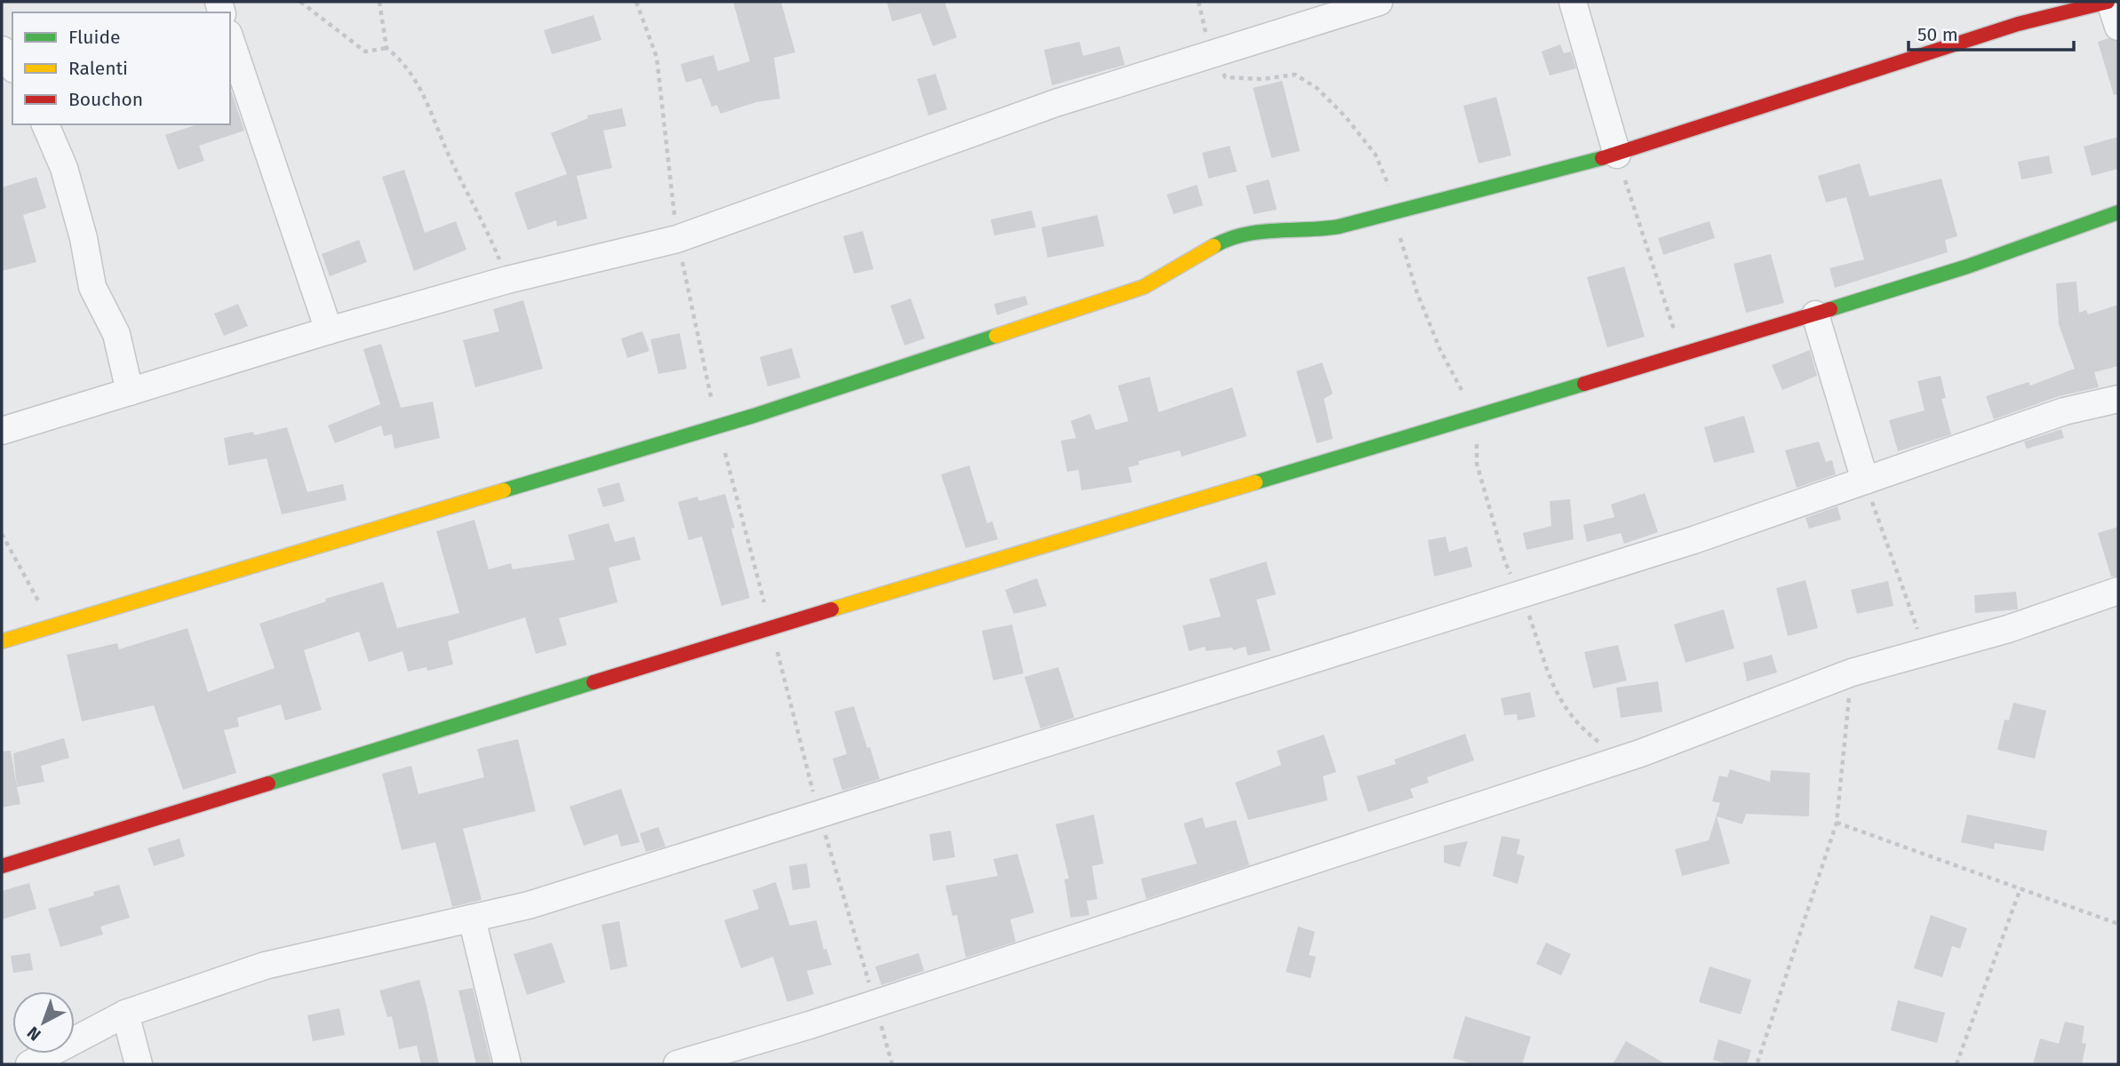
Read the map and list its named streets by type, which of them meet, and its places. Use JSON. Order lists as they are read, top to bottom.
{
  "legend": ["Fluide", "Ralenti", "Bouchon"],
  "scale_bar": "50 m",
  "north": "bottom left"
}
